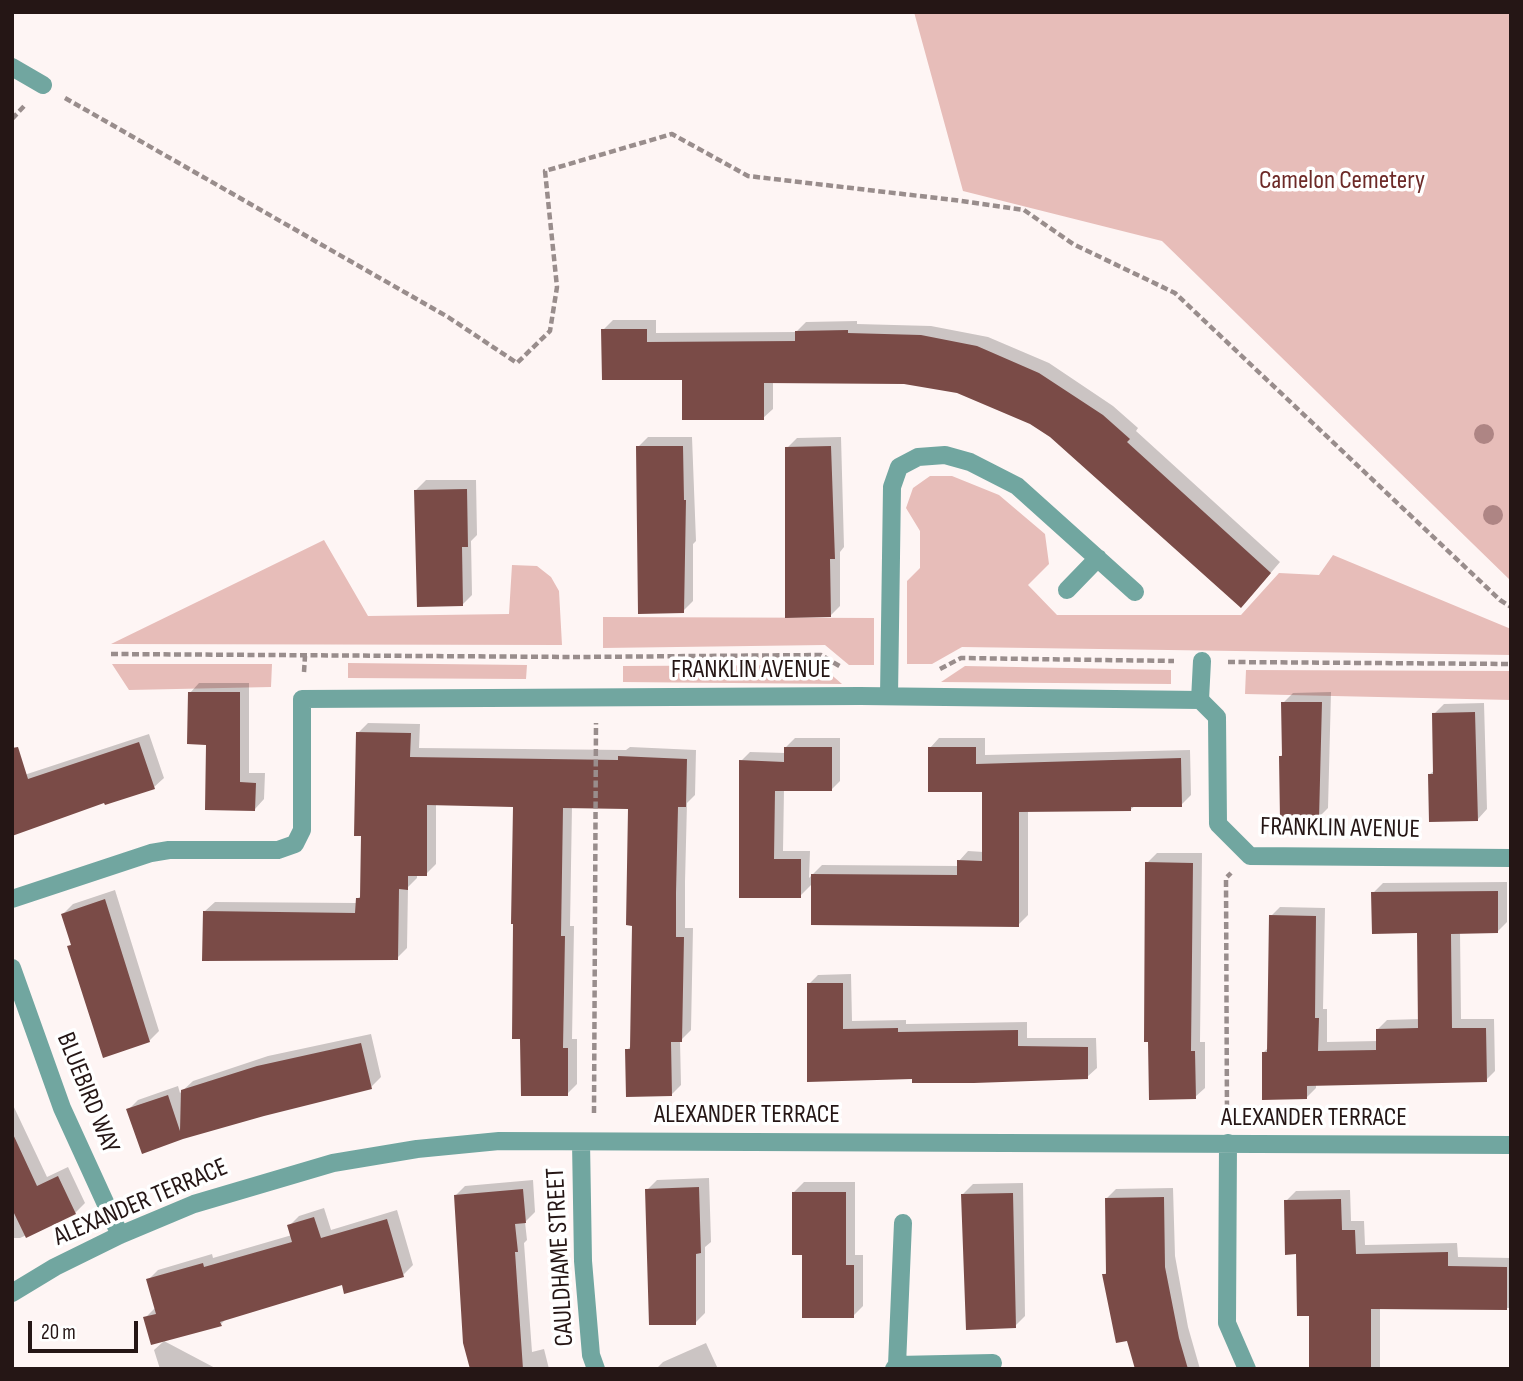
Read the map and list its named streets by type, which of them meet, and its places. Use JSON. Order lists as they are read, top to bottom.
{
  "streets": {
    "street": [
      "FRANKLIN AVENUE",
      "BLUEBIRD WAY",
      "ALEXANDER TERRACE",
      "CAULDHAME STREET"
    ]
  },
  "crossings": [
    ["BLUEBIRD WAY", "ALEXANDER TERRACE"],
    ["ALEXANDER TERRACE", "CAULDHAME STREET"]
  ],
  "parks": ["Camelon Cemetery"],
  "scale_bar": "20 m"
}
